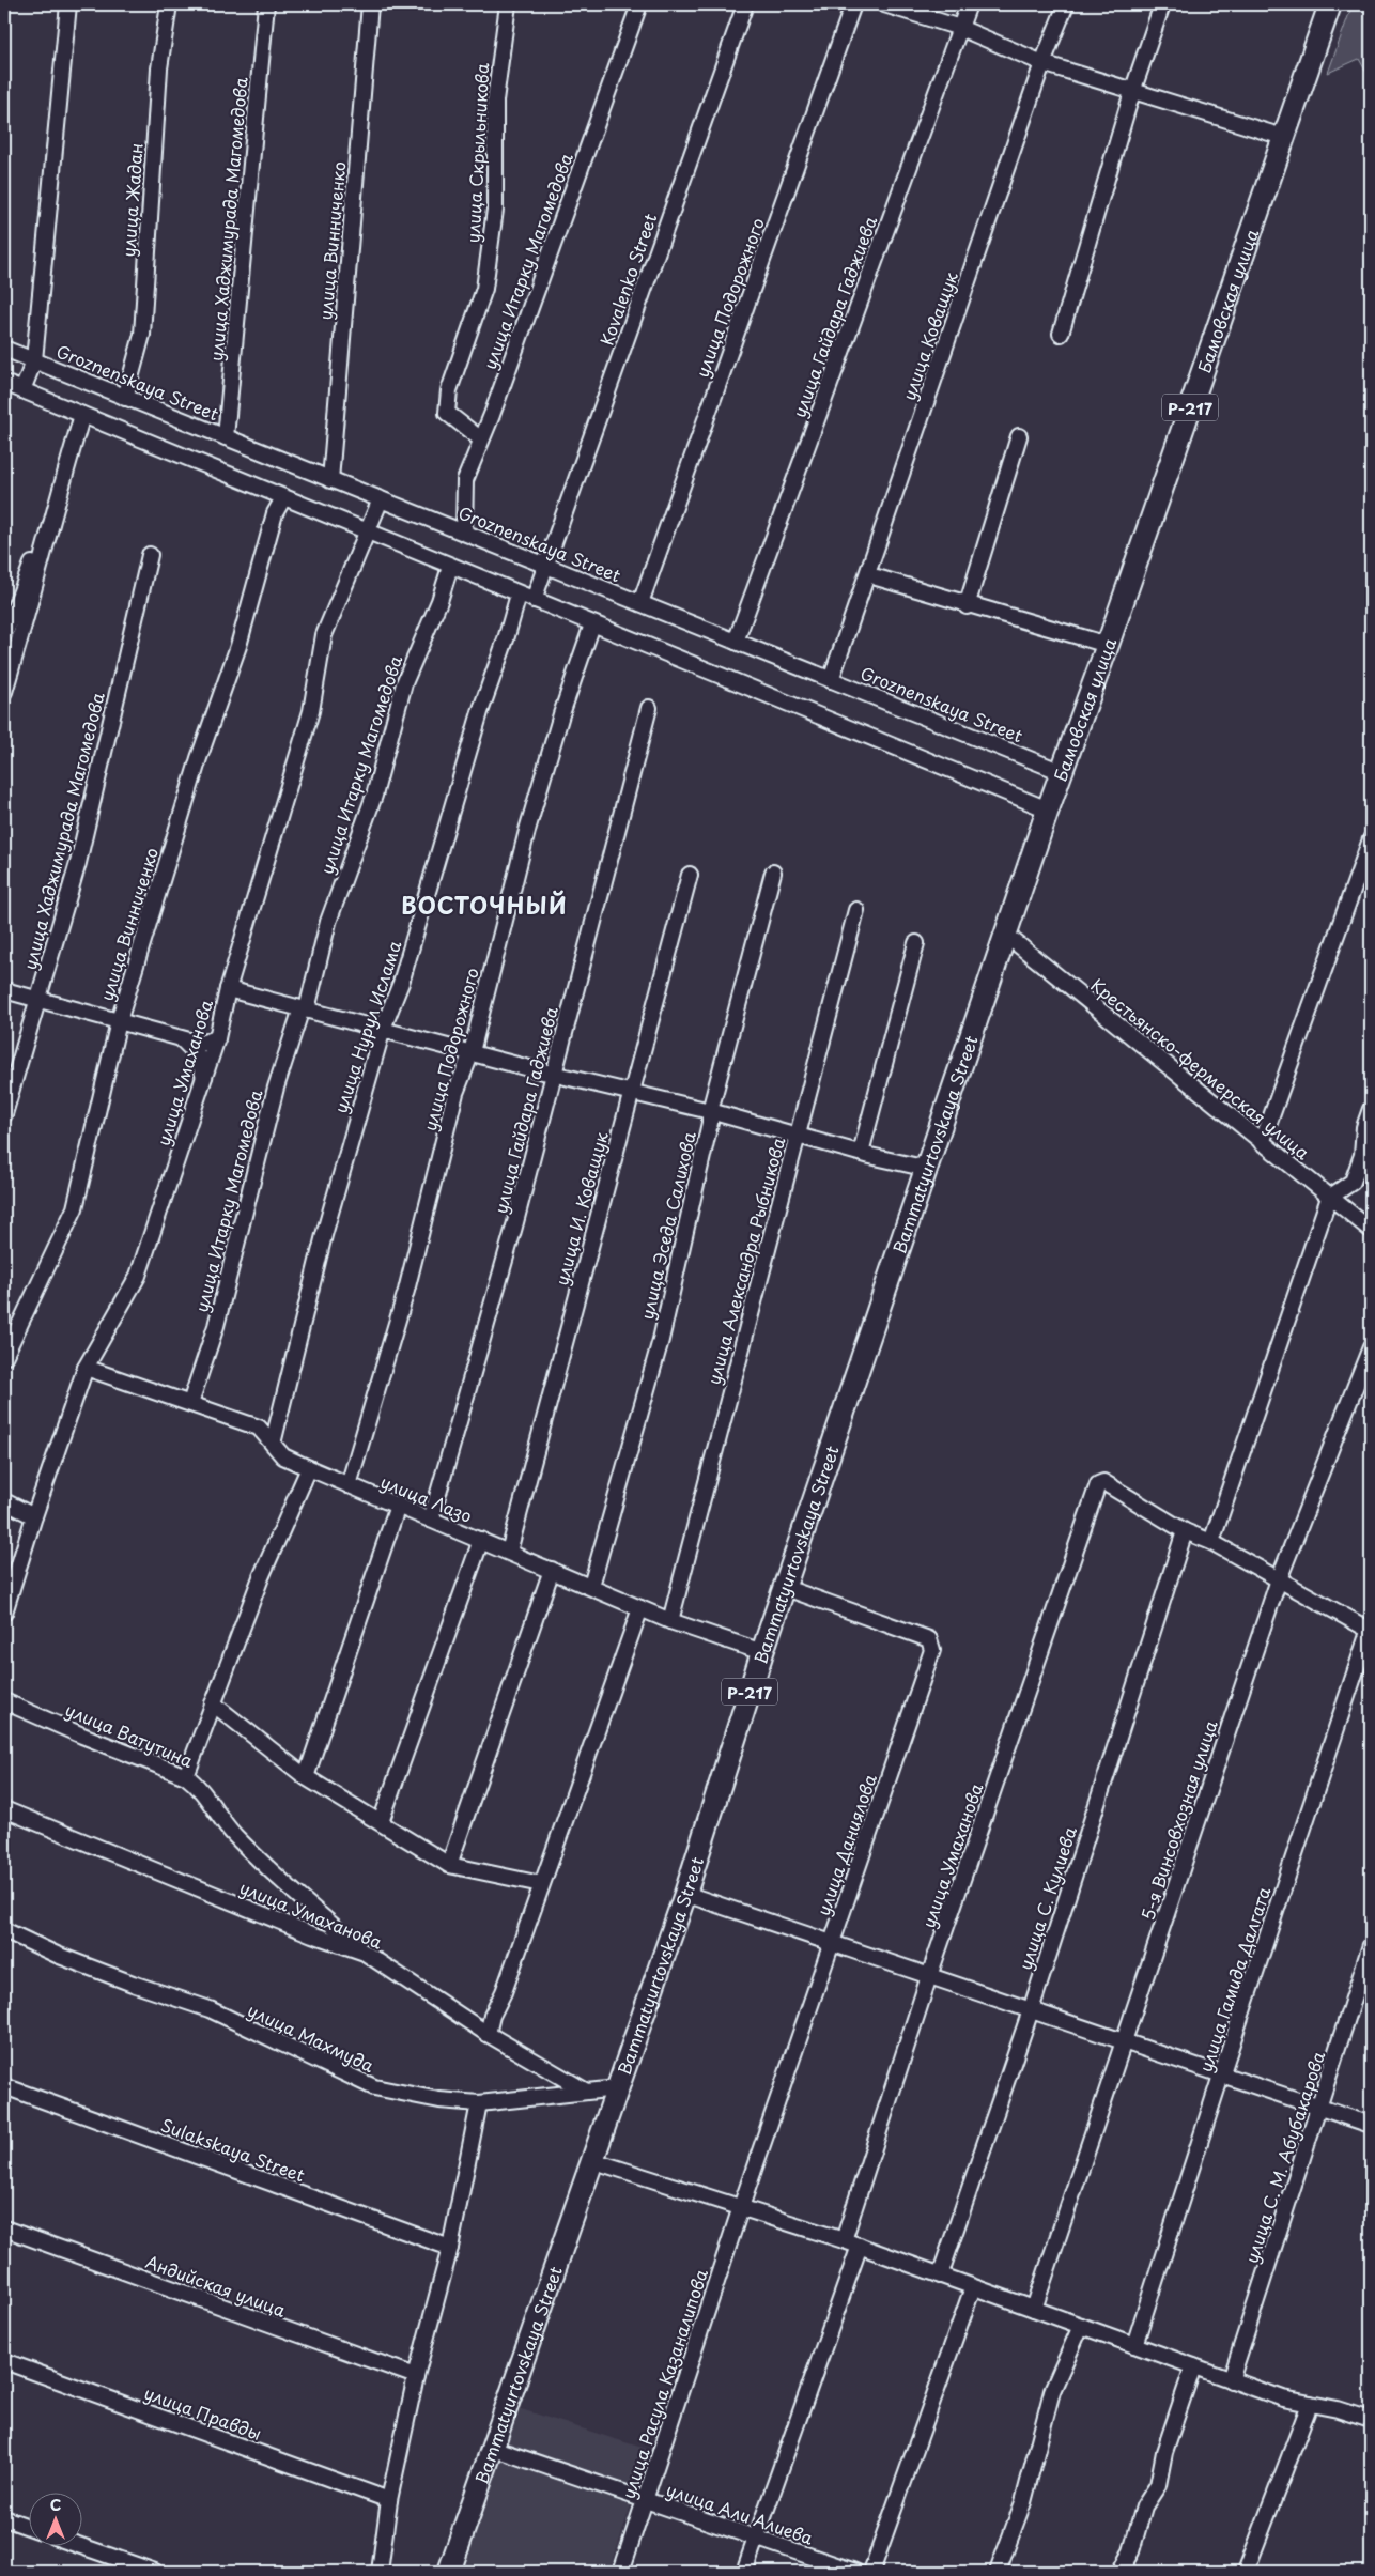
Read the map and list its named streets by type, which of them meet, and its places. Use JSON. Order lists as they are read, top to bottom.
{
  "streets": {
    "highway": ["Бамовская улица", "Р-217", "Bammatyurtovskaya Street"],
    "street": [
      "улица Скрыльникова",
      "улица Жадан",
      "улица Хаджимурада Магомедова",
      "улица Винниченко",
      "улица Итарку Магомедова",
      "Kovalenko Street",
      "улица Подорожного",
      "улица Гайдара Гаджиева",
      "улица Коващук",
      "Groznenskaya Street",
      "улица Нурул Ислама",
      "Крестьянско-фермерская улица",
      "улица Умаханова",
      "улица И. Коващук",
      "улица Эседа Салихова",
      "улица Александра Рыбникова",
      "улица Лазо",
      "улица Ватутина",
      "5-я Винсовхозная улица",
      "улица Даниялова",
      "улица С. Кулиева",
      "улица Гамида Далгата",
      "улица Махмуда",
      "Sulakskaya Street",
      "улица С. М. Абубакарова",
      "Андийская улица",
      "улица Расула Казаналипова",
      "улица Правды",
      "улица Али Алиева"
    ]
  },
  "crossings": [
    ["улица Скрыльникова", "улица Итарку Магомедова"],
    ["улица Жадан", "Groznenskaya Street"],
    ["улица Хаджимурада Магомедова", "Groznenskaya Street"],
    ["улица Винниченко", "Groznenskaya Street"],
    ["улица Итарку Магомедова", "Groznenskaya Street"],
    ["улица Итарку Магомедова", "улица Лазо"],
    ["Kovalenko Street", "Groznenskaya Street"],
    ["улица Подорожного", "Groznenskaya Street"],
    ["улица Подорожного", "улица Лазо"],
    ["Бамовская улица", "Groznenskaya Street"],
    ["Бамовская улица", "Bammatyurtovskaya Street"],
    ["улица Гайдара Гаджиева", "Groznenskaya Street"],
    ["улица Гайдара Гаджиева", "улица Лазо"],
    ["улица Коващук", "Groznenskaya Street"],
    ["Groznenskaya Street", "улица Умаханова"],
    ["улица Нурул Ислама", "улица Лазо"],
    ["Крестьянско-фермерская улица", "Bammatyurtovskaya Street"],
    ["улица Умаханова", "улица Лазо"],
    ["улица Умаханова", "улица Ватутина"],
    ["улица Умаханова", "улица С. Кулиева"],
    ["улица Умаханова", "улица Махмуда"],
    ["Bammatyurtovskaya Street", "улица Лазо"],
    ["Bammatyurtovskaya Street", "улица Даниялова"],
    ["Bammatyurtovskaya Street", "улица Махмуда"],
    ["Bammatyurtovskaya Street", "улица Али Алиева"],
    ["улица И. Коващук", "улица Лазо"],
    ["улица Эседа Салихова", "улица Лазо"],
    ["улица Александра Рыбникова", "улица Лазо"],
    ["улица Даниялова", "улица Расула Казаналипова"],
    ["улица Расула Казаналипова", "улица Али Алиева"]
  ],
  "districts": ["ВОСТОЧНЫЙ"],
  "north": "top"
}
